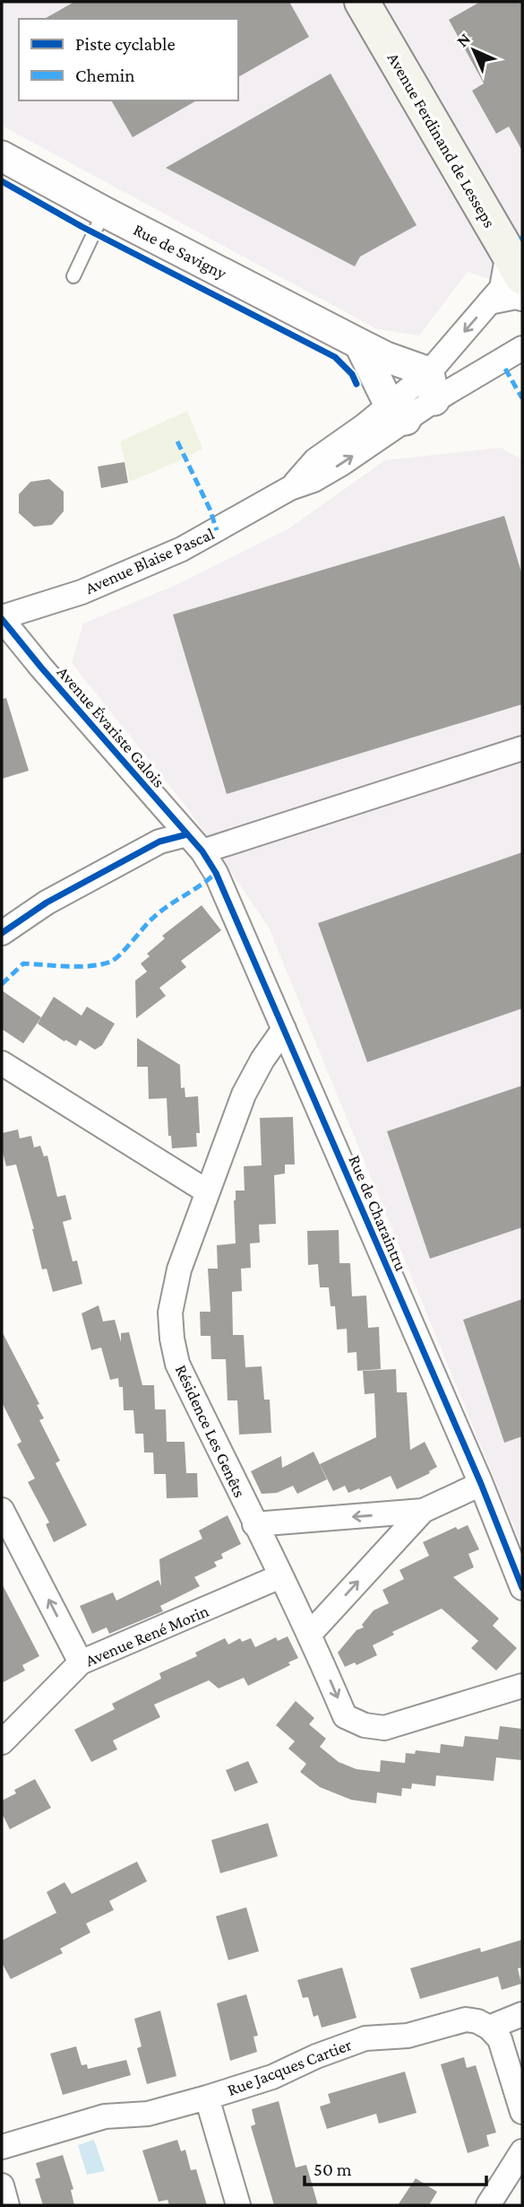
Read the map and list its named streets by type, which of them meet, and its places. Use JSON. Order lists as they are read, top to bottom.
{
  "streets": {
    "main road": ["Avenue Ferdinand de Lesseps"],
    "street": [
      "Rue de Savigny",
      "Avenue Blaise Pascal",
      "Avenue Évariste Galois",
      "Rue de Charaintru",
      "Résidence Les Genêts",
      "Avenue René Morin",
      "Rue Jacques Cartier"
    ]
  },
  "crossings": [
    ["Avenue Ferdinand de Lesseps", "Avenue Blaise Pascal"],
    ["Rue de Savigny", "Avenue Blaise Pascal"],
    ["Avenue Blaise Pascal", "Avenue Évariste Galois"],
    ["Avenue Évariste Galois", "Rue de Charaintru"],
    ["Rue de Charaintru", "Résidence Les Genêts"],
    ["Résidence Les Genêts", "Avenue René Morin"]
  ],
  "legend": ["Piste cyclable", "Chemin"],
  "scale_bar": "50 m",
  "north": "top left"
}
